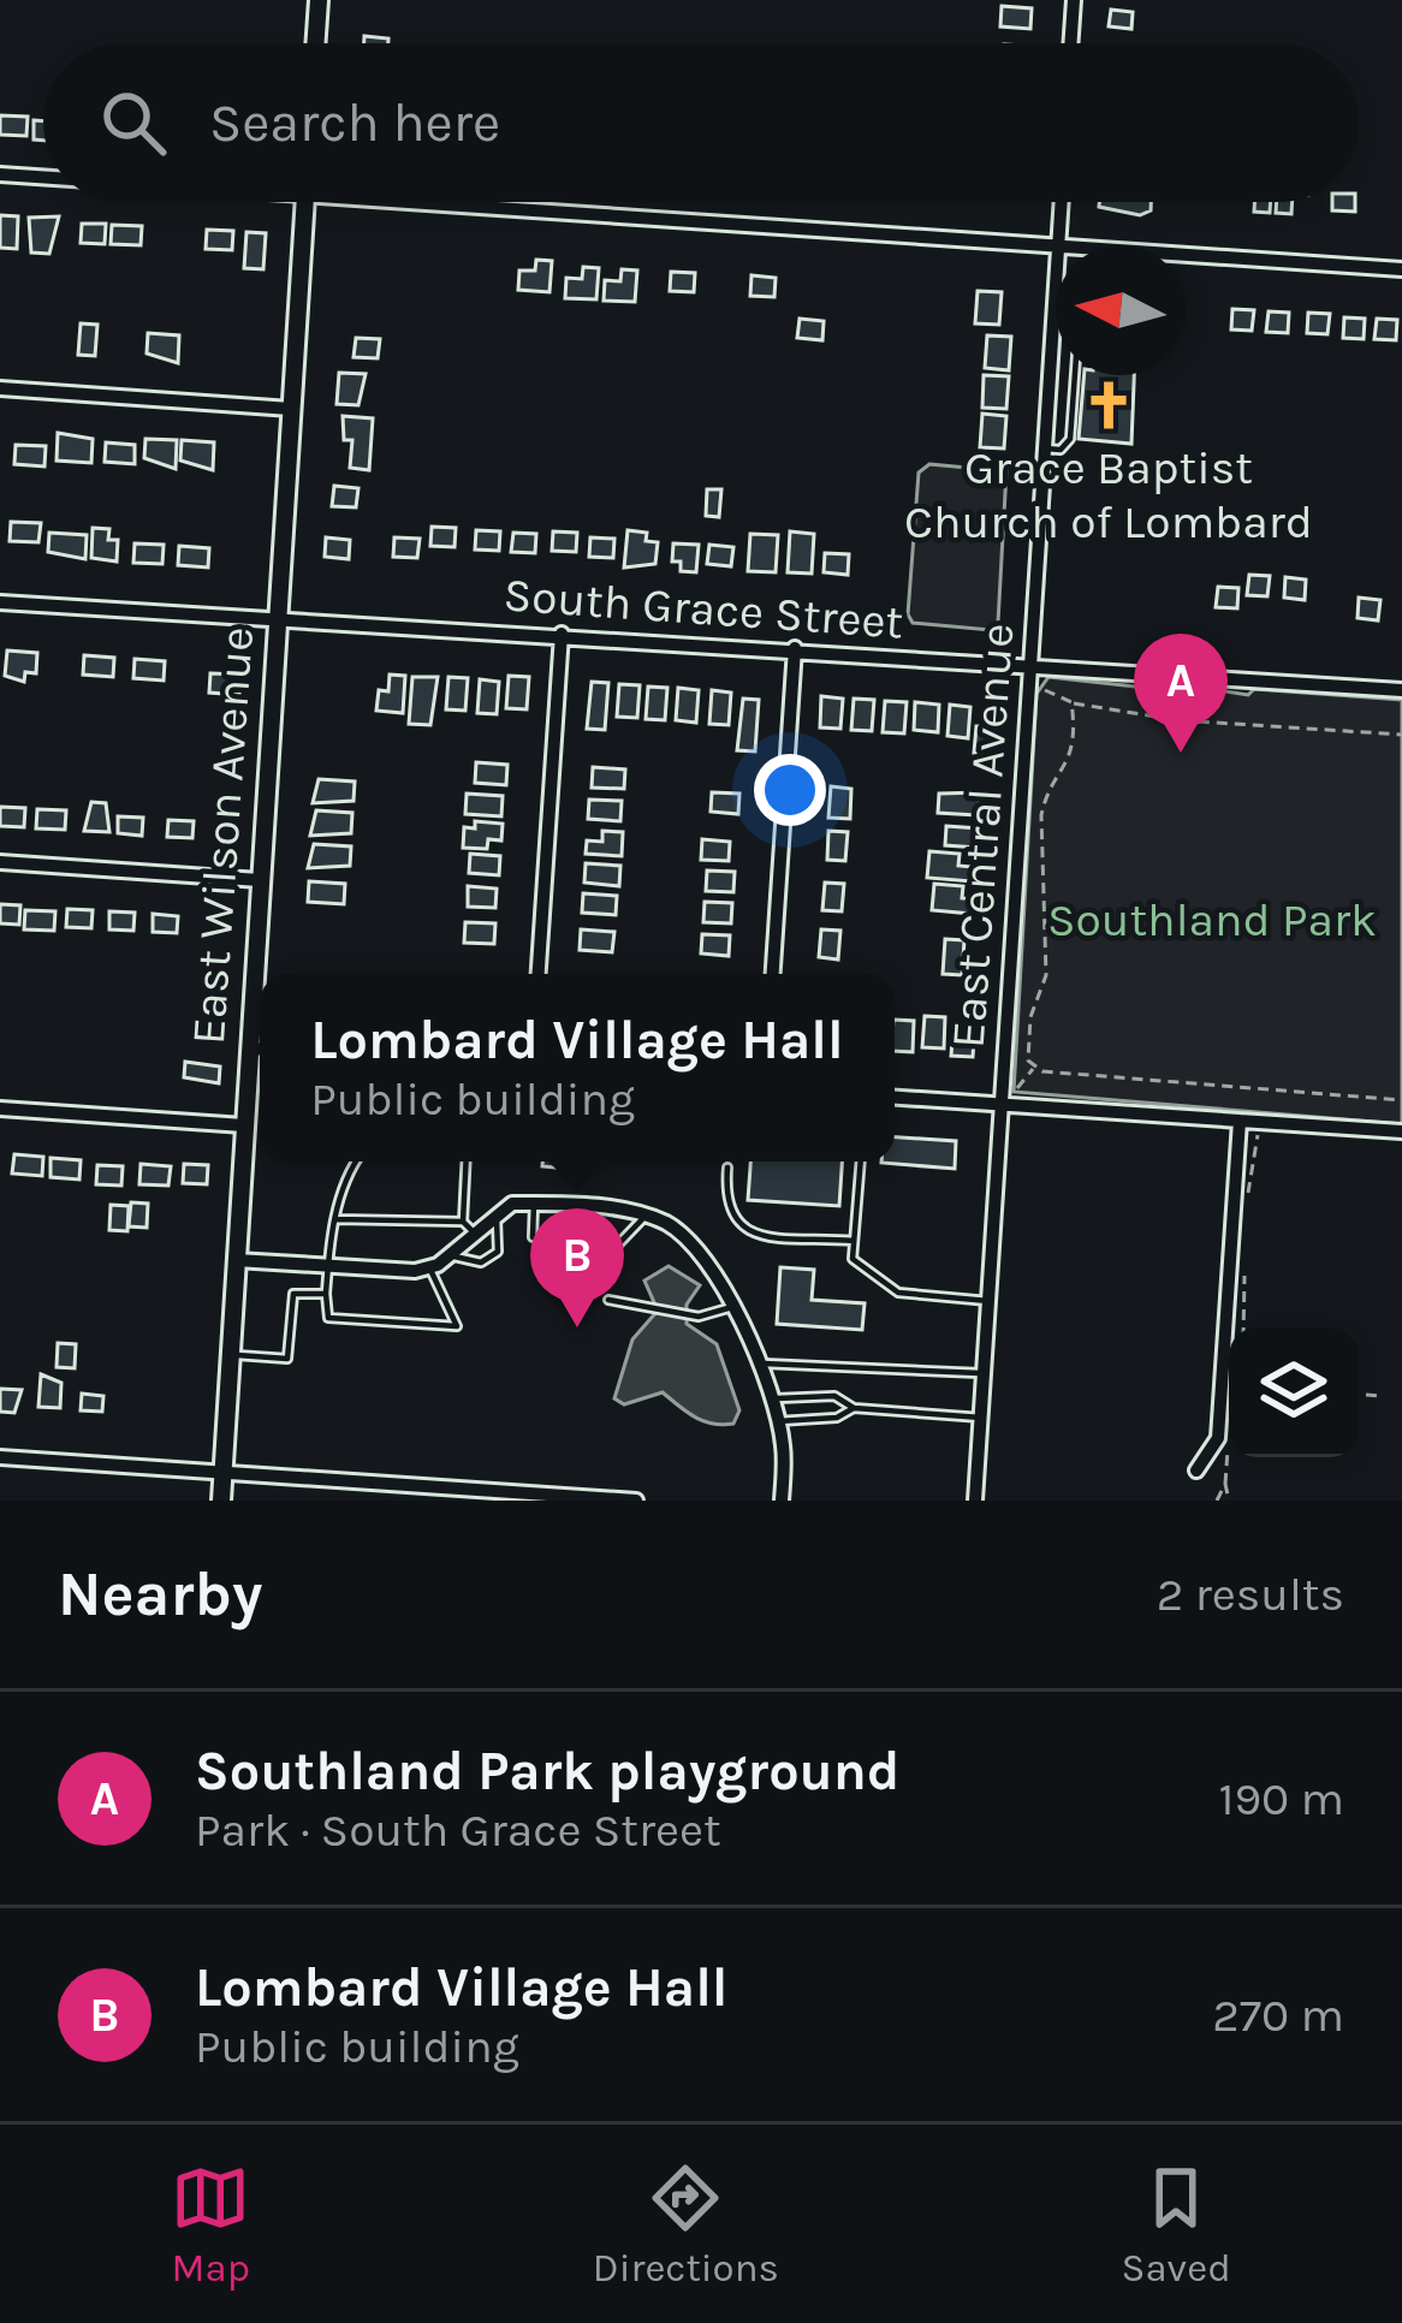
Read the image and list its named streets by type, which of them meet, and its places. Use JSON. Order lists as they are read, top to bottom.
{
  "streets": {
    "street": ["South Grace Street", "East Wilson Avenue", "East Central Avenue"]
  },
  "crossings": [
    ["South Grace Street", "East Wilson Avenue"],
    ["South Grace Street", "East Central Avenue"]
  ],
  "parks": ["Southland Park"],
  "places": {
    "church": ["Grace Baptist Church of Lombard"]
  },
  "north": "left",
  "page": {
    "search": "Search here",
    "pins": ["A", "B"],
    "popup": ["Lombard Village Hall", "Public building"],
    "heading": ["Nearby", "2 results"],
    "list": [
      {
        "mark": "A",
        "name": "Southland Park playground",
        "note": "Park · South Grace Street",
        "value": "190 m"
      },
      {
        "mark": "B",
        "name": "Lombard Village Hall",
        "note": "Public building",
        "value": "270 m"
      }
    ],
    "nav": ["Map", "Directions", "Saved"]
  }
}
